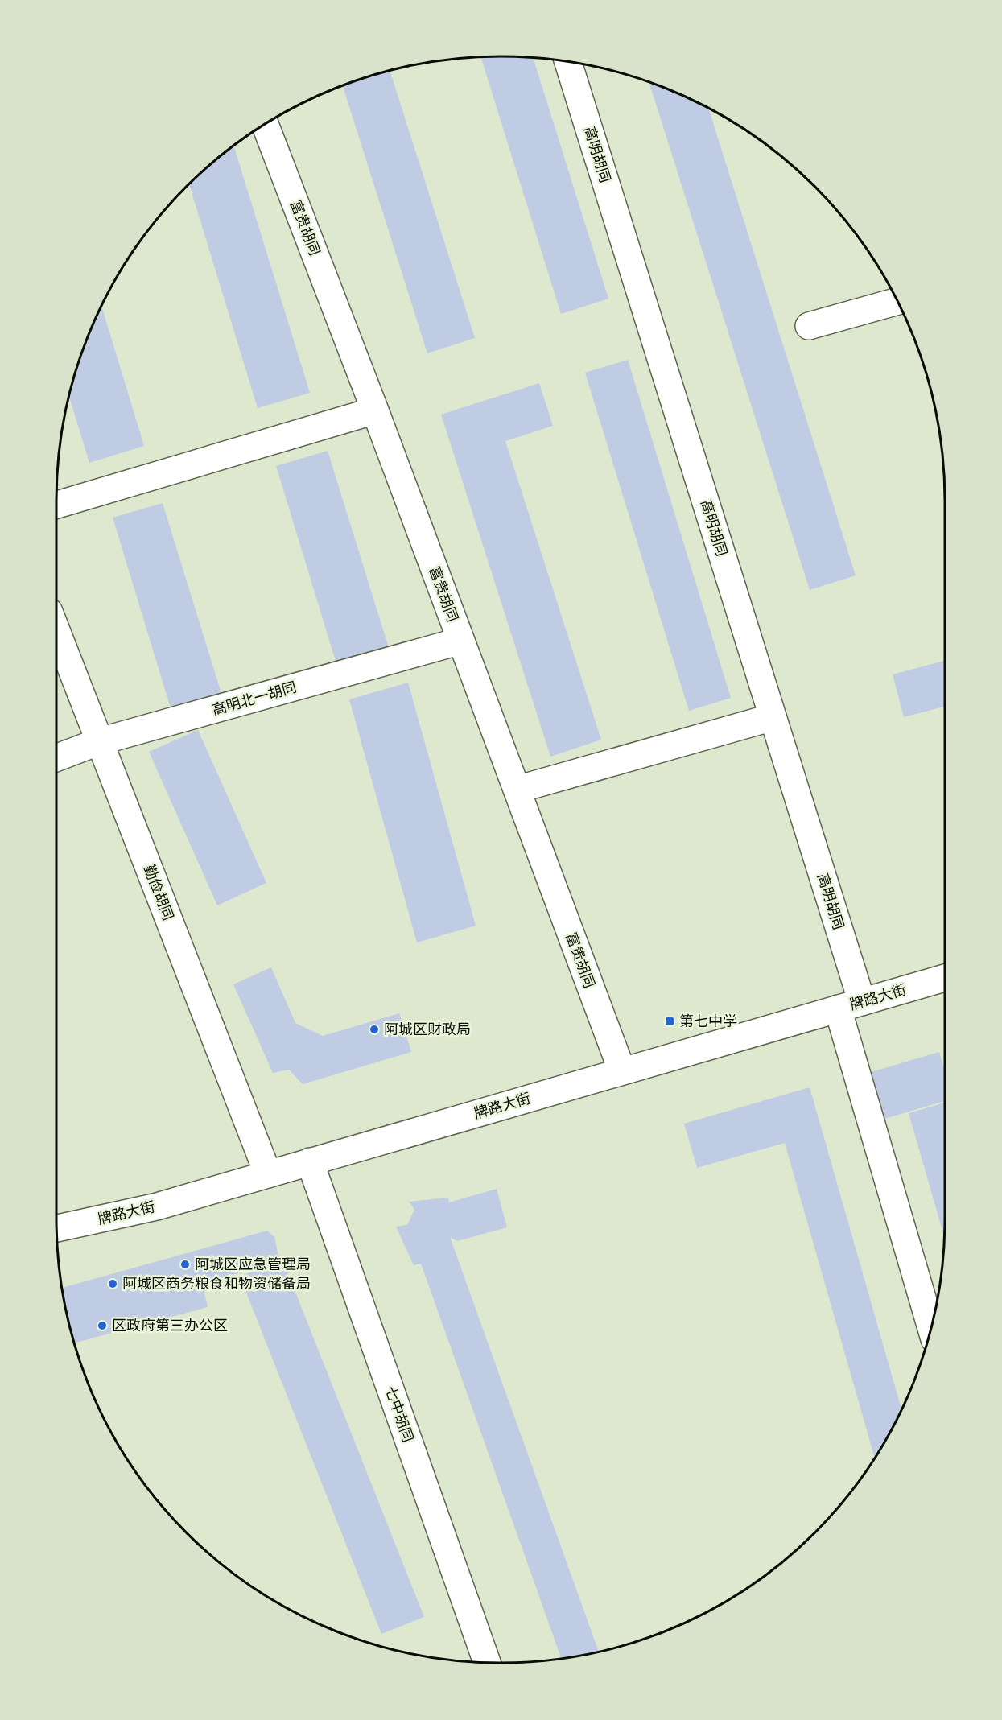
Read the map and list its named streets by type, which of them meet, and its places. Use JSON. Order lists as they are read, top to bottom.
{
  "streets": {
    "street": [
      "高明胡同",
      "富贵胡同",
      "高明北一胡同",
      "勤俭胡同",
      "牌路大街",
      "七中胡同"
    ]
  },
  "crossings": [
    ["高明胡同", "牌路大街"],
    ["富贵胡同", "高明北一胡同"],
    ["富贵胡同", "牌路大街"],
    ["高明北一胡同", "勤俭胡同"],
    ["勤俭胡同", "牌路大街"],
    ["牌路大街", "七中胡同"]
  ],
  "places": {
    "transit": ["第七中学"],
    "other": [
      "阿城区财政局",
      "阿城区应急管理局",
      "阿城区商务粮食和物资储备局",
      "区政府第三办公区"
    ]
  }
}
